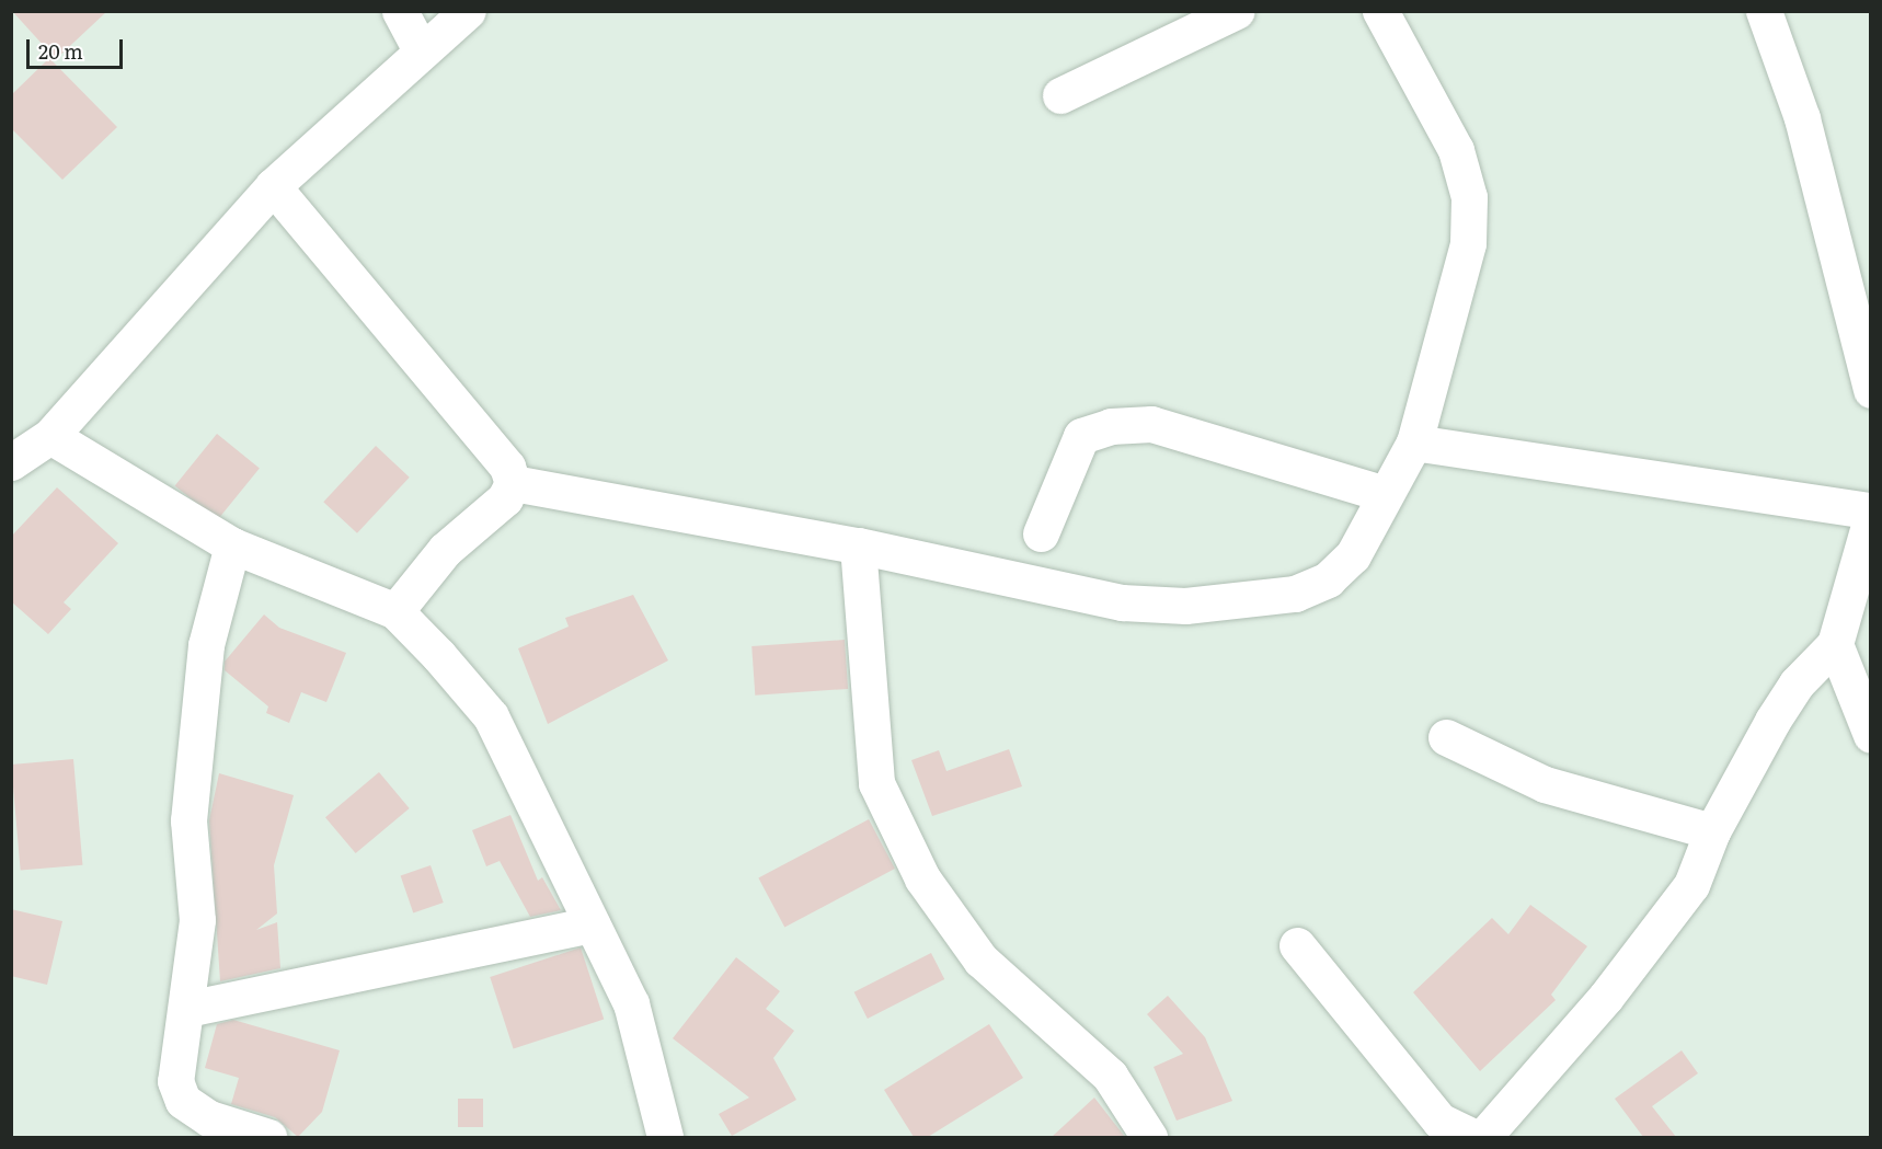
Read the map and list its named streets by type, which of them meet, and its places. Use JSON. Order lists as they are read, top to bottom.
{
  "scale_bar": "20 m"
}
